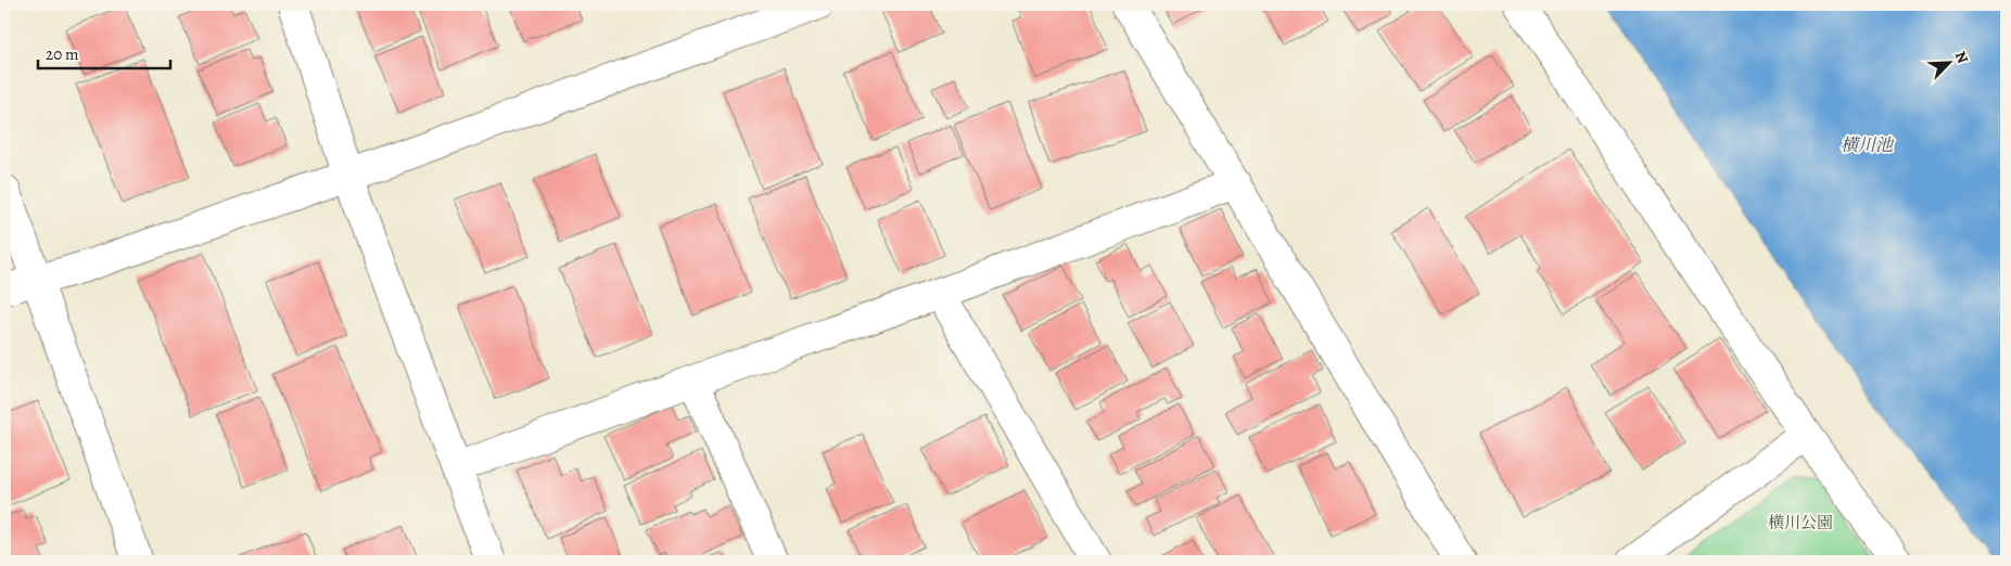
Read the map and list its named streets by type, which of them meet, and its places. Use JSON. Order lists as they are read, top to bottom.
{
  "water": ["横川池"],
  "parks": ["横川公園"],
  "scale_bar": "20 m",
  "north": "top right"
}
